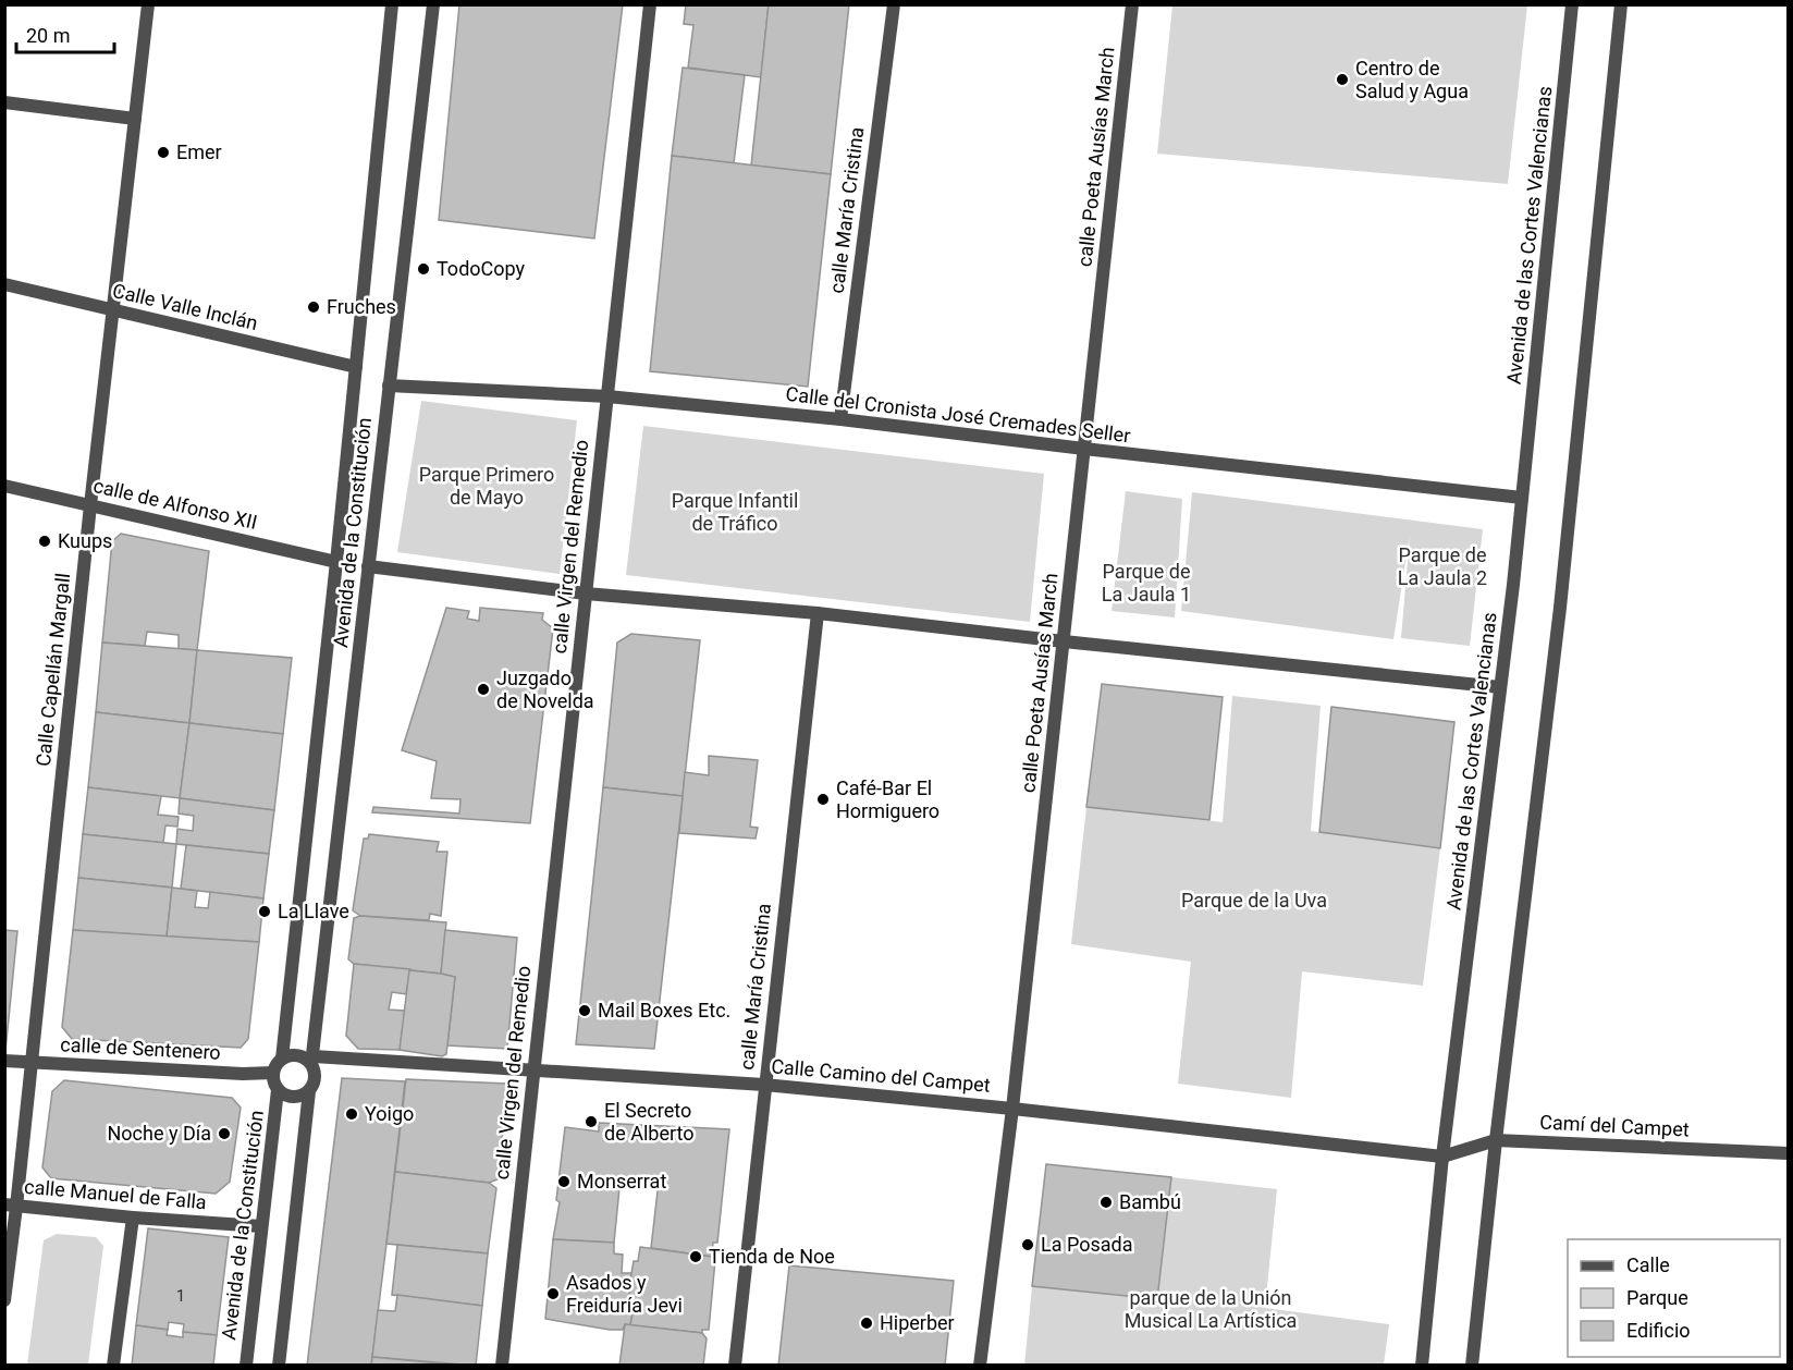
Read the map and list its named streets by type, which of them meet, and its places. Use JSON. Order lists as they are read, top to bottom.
{
  "streets": {
    "street": [
      "calle Poeta Ausías March",
      "calle María Cristina",
      "Avenida de las Cortes Valencianas",
      "Calle Valle Inclán",
      "Calle del Cronista José Cremades Seller",
      "calle de Alfonso XII",
      "Avenida de la Constitución",
      "calle Virgen del Remedio",
      "Calle Capellán Margall",
      "calle de Sentenero",
      "Calle Camino del Campet",
      "Camí del Campet",
      "calle Manuel de Falla"
    ]
  },
  "crossings": [
    ["calle Poeta Ausías March", "Calle del Cronista José Cremades Seller"],
    ["calle Poeta Ausías March", "Calle Camino del Campet"],
    ["calle María Cristina", "Calle del Cronista José Cremades Seller"],
    ["calle María Cristina", "Calle Camino del Campet"],
    ["Avenida de las Cortes Valencianas", "Calle del Cronista José Cremades Seller"],
    ["Avenida de las Cortes Valencianas", "Calle Camino del Campet"],
    ["Avenida de las Cortes Valencianas", "Camí del Campet"],
    ["Calle Valle Inclán", "Avenida de la Constitución"],
    ["Calle Valle Inclán", "Calle Capellán Margall"],
    ["Calle del Cronista José Cremades Seller", "Avenida de la Constitución"],
    ["Calle del Cronista José Cremades Seller", "calle Virgen del Remedio"],
    ["calle de Alfonso XII", "Avenida de la Constitución"],
    ["calle de Alfonso XII", "Calle Capellán Margall"],
    ["Avenida de la Constitución", "calle de Sentenero"],
    ["Avenida de la Constitución", "Calle Camino del Campet"],
    ["Avenida de la Constitución", "calle Manuel de Falla"],
    ["calle Virgen del Remedio", "Calle Camino del Campet"],
    ["Calle Capellán Margall", "calle de Sentenero"],
    ["Calle Capellán Margall", "calle Manuel de Falla"],
    ["calle de Sentenero", "Calle Camino del Campet"],
    ["Calle Camino del Campet", "Camí del Campet"]
  ],
  "parks": [
    "Parque Primero de Mayo",
    "Parque Infantil de Tráfico",
    "Parque de La Jaula 2",
    "Parque de La Jaula 1",
    "Parque de la Uva",
    "parque de la Unión Musical La Artística"
  ],
  "places": [
    "Centro de Salud y Agua",
    "Emer",
    "TodoCopy",
    "Fruches",
    "Kuups",
    "Juzgado de Novelda",
    "Café-Bar El Hormiguero",
    "La Llave",
    "Mail Boxes Etc.",
    "Yoigo",
    "El Secreto de Alberto",
    "Noche y Día",
    "Monserrat",
    "Bambú",
    "La Posada",
    "Tienda de Noe",
    "Asados y Freiduría Jevi",
    "Hiperber"
  ],
  "house_numbers": ["1"],
  "legend": ["Calle", "Parque", "Edificio"],
  "scale_bar": "20 m"
}
